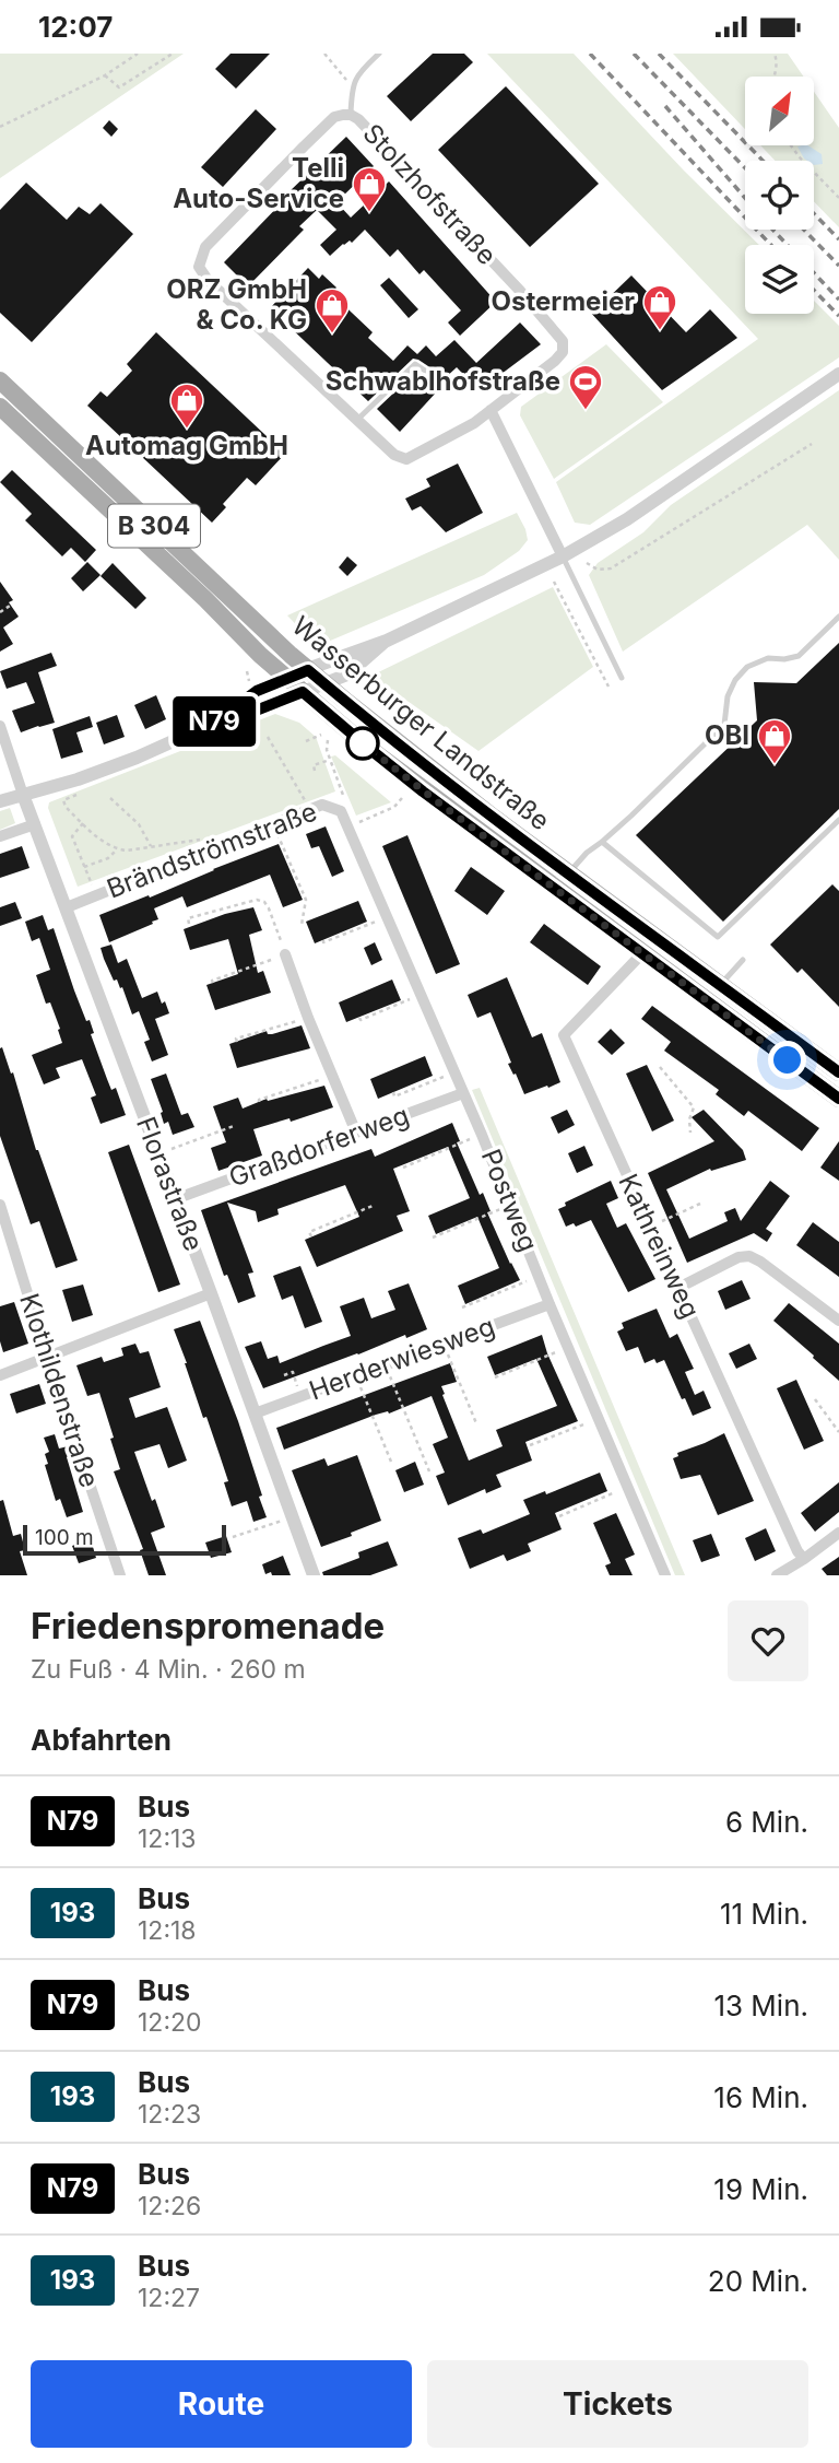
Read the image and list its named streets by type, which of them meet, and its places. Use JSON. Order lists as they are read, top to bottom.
{
  "streets": {
    "main road": ["B 304", "Wasserburger Landstraße"],
    "street": [
      "Stolzhofstraße",
      "Brändströmstraße",
      "Graßdorferweg",
      "Florastraße",
      "Postweg",
      "Kathreinweg",
      "Herderwiesweg",
      "Klothildenstraße"
    ]
  },
  "crossings": [
    ["Wasserburger Landstraße", "Kathreinweg"],
    ["Brändströmstraße", "Florastraße"],
    ["Brändströmstraße", "Postweg"],
    ["Graßdorferweg", "Florastraße"],
    ["Graßdorferweg", "Postweg"],
    ["Florastraße", "Herderwiesweg"],
    ["Postweg", "Herderwiesweg"]
  ],
  "places": {
    "shop": [
      "Telli Auto-Service",
      "Ostermeier",
      "ORZ GmbH & Co. KG",
      "Automag GmbH",
      "OBI"
    ],
    "sports": ["Schwablhofstraße"]
  },
  "lines": ["bus line N79"],
  "scale_bar": "100 m",
  "north": "top right",
  "page": {
    "status": "12:07",
    "on_map": "N79",
    "scale": "100 m",
    "heading": [
      ["Friedenspromenade", "Zu Fuß · 4 Min. · 260 m"],
      "Abfahrten"
    ],
    "list": [
      {
        "mark": "N79",
        "name": "Bus",
        "note": "12:13",
        "value": "6 Min."
      },
      {
        "mark": "193",
        "name": "Bus",
        "note": "12:18",
        "value": "11 Min."
      },
      {
        "mark": "N79",
        "name": "Bus",
        "note": "12:20",
        "value": "13 Min."
      },
      {
        "mark": "193",
        "name": "Bus",
        "note": "12:23",
        "value": "16 Min."
      },
      {
        "mark": "N79",
        "name": "Bus",
        "note": "12:26",
        "value": "19 Min."
      },
      {
        "mark": "193",
        "name": "Bus",
        "note": "12:27",
        "value": "20 Min."
      }
    ],
    "buttons": ["Route", "Tickets"]
  }
}
